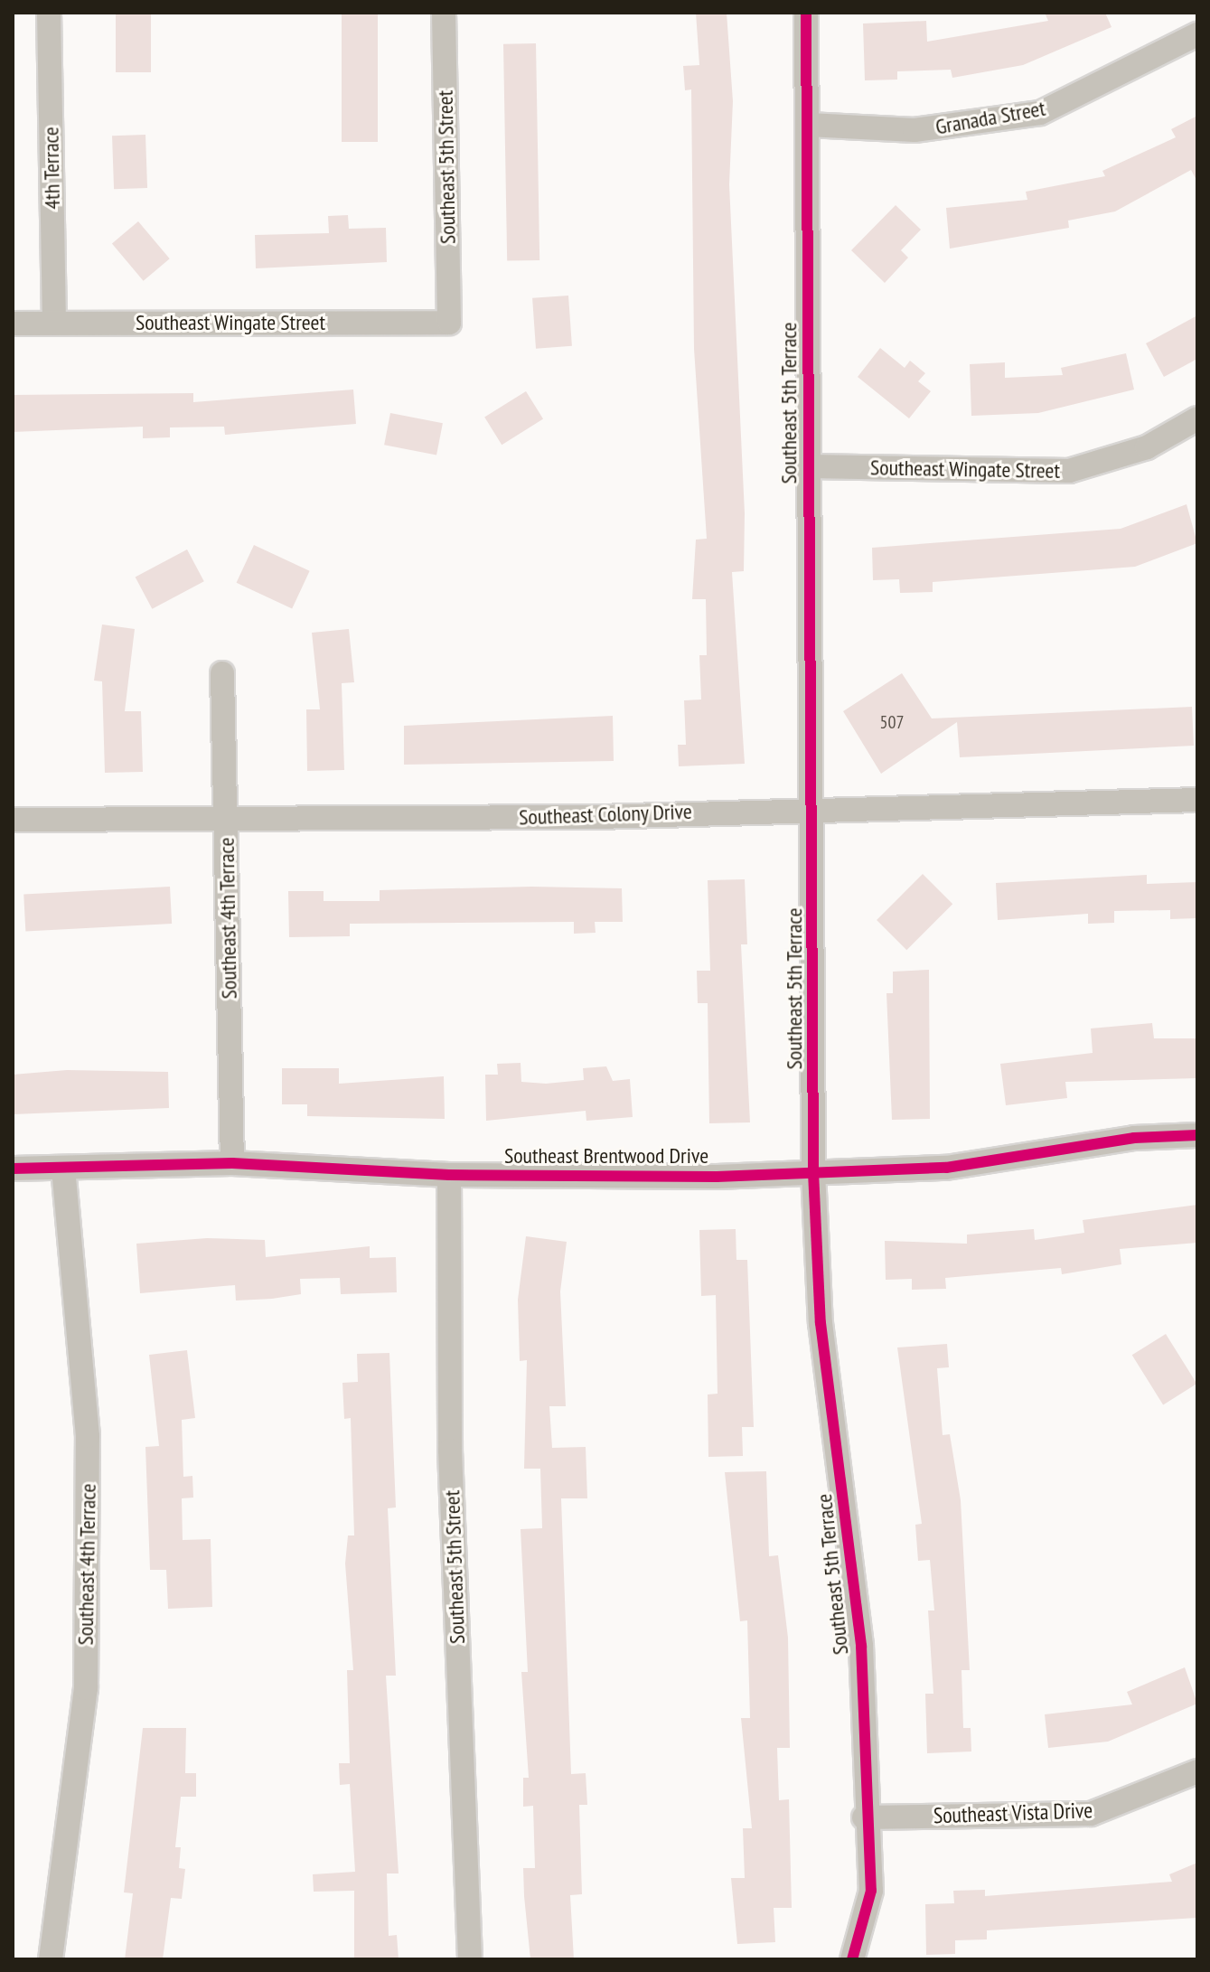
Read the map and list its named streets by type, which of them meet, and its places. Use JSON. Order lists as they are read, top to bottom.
{
  "streets": {
    "street": [
      "Granada Street",
      "Southeast 5th Street",
      "4th Terrace",
      "Southeast Wingate Street",
      "Southeast 5th Terrace",
      "Southeast Colony Drive",
      "Southeast 4th Terrace",
      "Southeast Brentwood Drive",
      "Southeast Vista Drive"
    ]
  },
  "crossings": [
    ["Granada Street", "Southeast 5th Terrace"],
    ["Southeast 5th Street", "Southeast Wingate Street"],
    ["Southeast 5th Street", "Southeast Brentwood Drive"],
    ["4th Terrace", "Southeast Wingate Street"],
    ["Southeast Wingate Street", "Southeast 5th Terrace"],
    ["Southeast 5th Terrace", "Southeast Colony Drive"],
    ["Southeast 5th Terrace", "Southeast Brentwood Drive"],
    ["Southeast 5th Terrace", "Southeast Vista Drive"],
    ["Southeast Colony Drive", "Southeast 4th Terrace"],
    ["Southeast 4th Terrace", "Southeast Brentwood Drive"]
  ],
  "house_numbers": ["507"]
}
